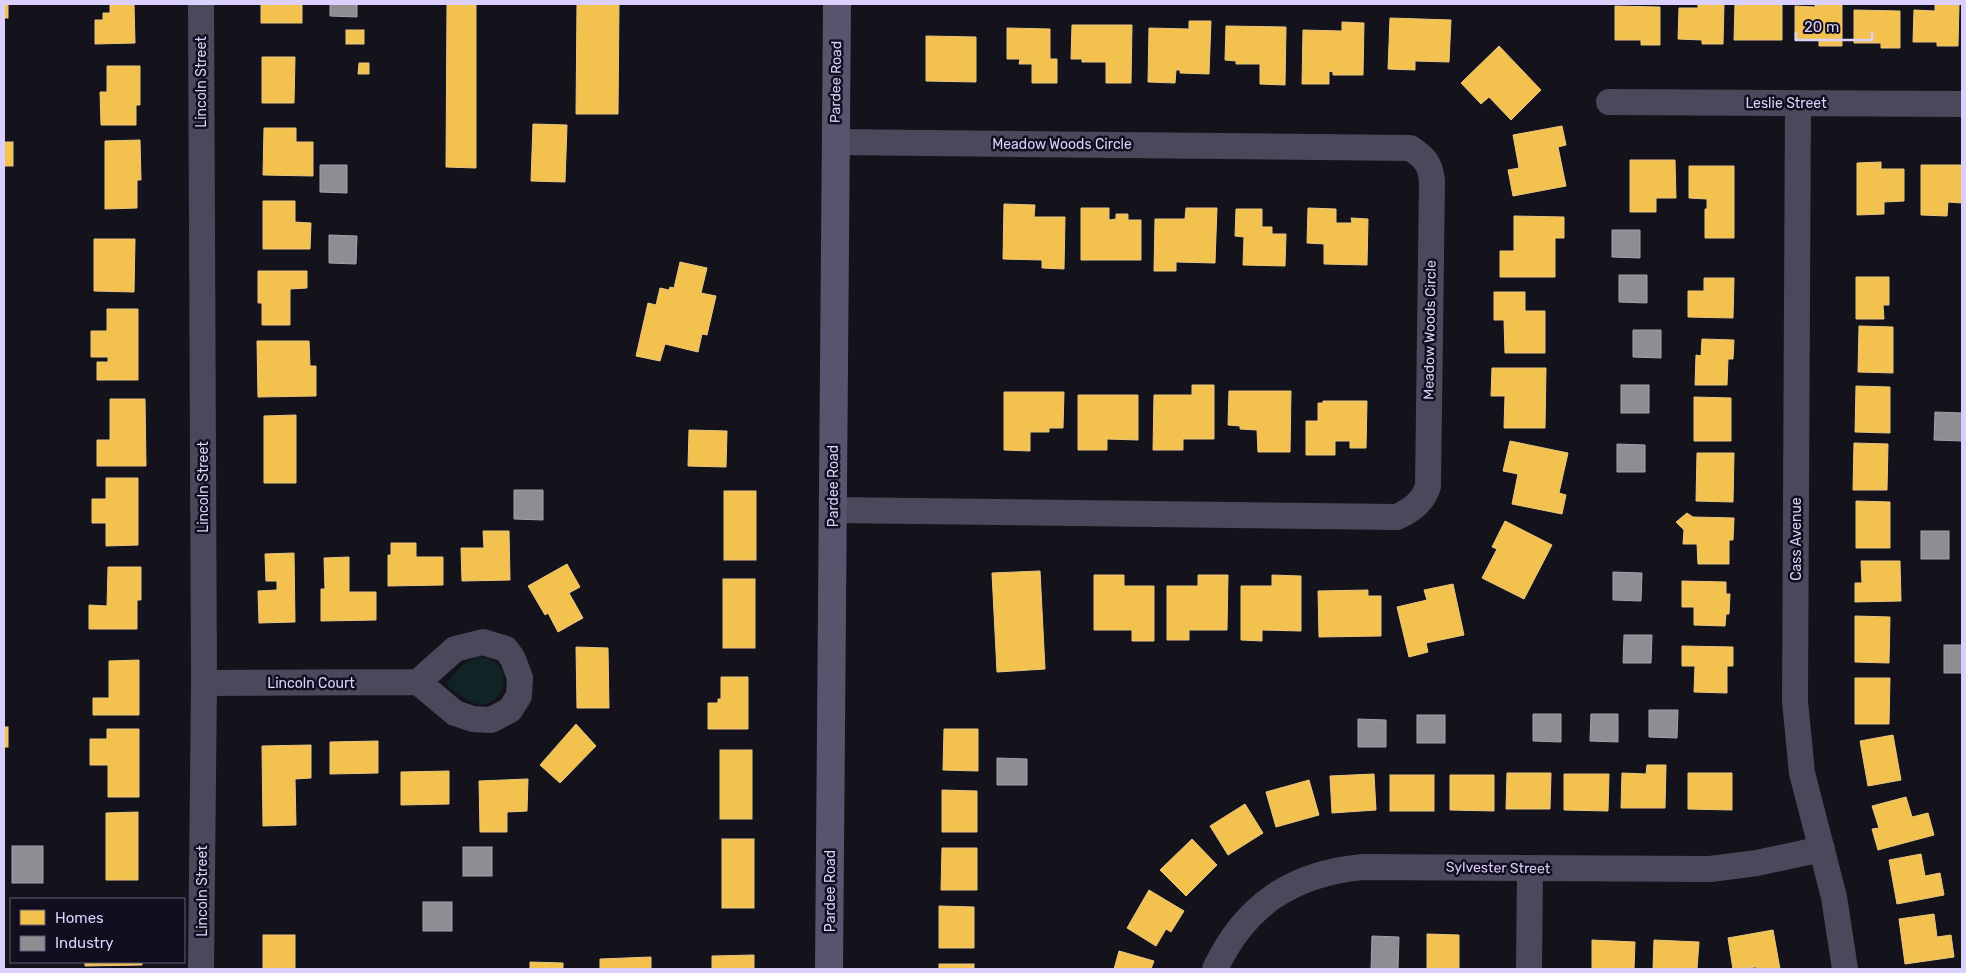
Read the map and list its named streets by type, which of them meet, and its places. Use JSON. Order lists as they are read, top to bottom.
{
  "streets": {
    "main road": ["Pardee Road"],
    "street": [
      "Lincoln Street",
      "Leslie Street",
      "Meadow Woods Circle",
      "Cass Avenue",
      "Lincoln Court",
      "Sylvester Street"
    ]
  },
  "crossings": [
    ["Lincoln Street", "Lincoln Court"],
    ["Pardee Road", "Meadow Woods Circle"],
    ["Leslie Street", "Cass Avenue"],
    ["Cass Avenue", "Sylvester Street"]
  ],
  "legend": ["Homes", "Industry"],
  "scale_bar": "20 m"
}
